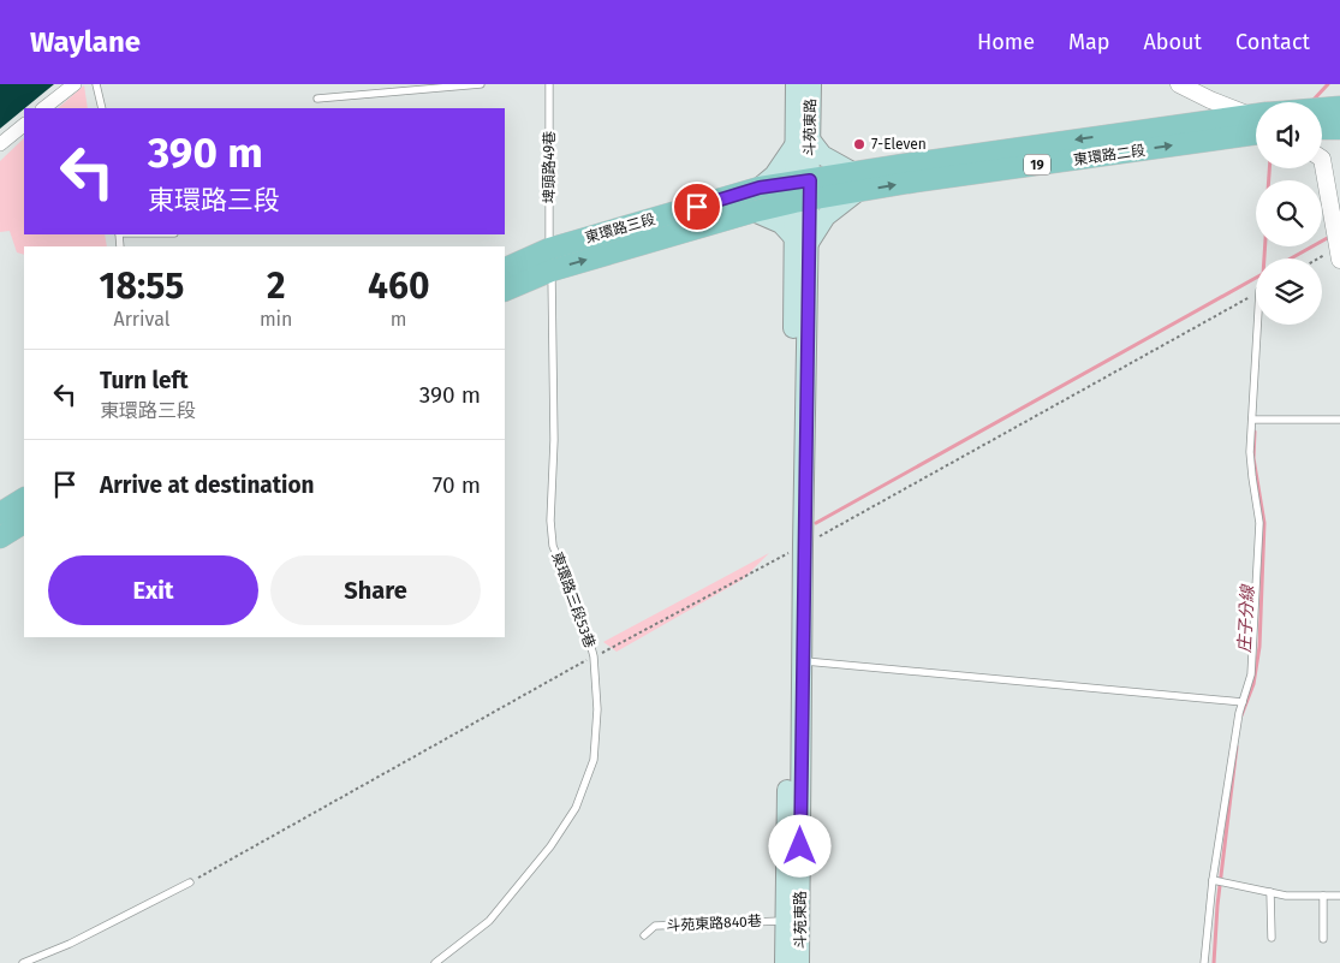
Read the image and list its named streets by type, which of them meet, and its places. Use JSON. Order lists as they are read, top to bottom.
{
  "streets": {
    "main road": [
      "斗苑東路",
      "東環路二段",
      "19",
      "東環路三段"
    ],
    "lane": ["埤頭路49巷", "東環路三段53巷", "斗苑東路840巷"]
  },
  "crossings": [
    ["斗苑東路", "東環路二段"],
    ["斗苑東路", "東環路三段"],
    ["斗苑東路", "斗苑東路840巷"],
    ["東環路二段", "東環路三段"],
    ["埤頭路49巷", "東環路三段"],
    ["埤頭路49巷", "東環路三段53巷"],
    ["東環路三段", "東環路三段53巷"]
  ],
  "water": ["庄子分線"],
  "places": ["7-Eleven"],
  "page": {
    "header": "Waylane",
    "nav": [
      "Home",
      "Map",
      "About",
      "Contact"
    ],
    "turn": ["390 m", "東環路三段"],
    "eta": [
      "18:55",
      "Arrival",
      "2",
      "min",
      "460",
      "m"
    ],
    "list": [
      {
        "name": "Turn left",
        "note": "東環路三段",
        "value": "390 m"
      },
      {
        "name": "Arrive at destination",
        "value": "70 m"
      }
    ],
    "buttons": ["Exit", "Share"]
  }
}
